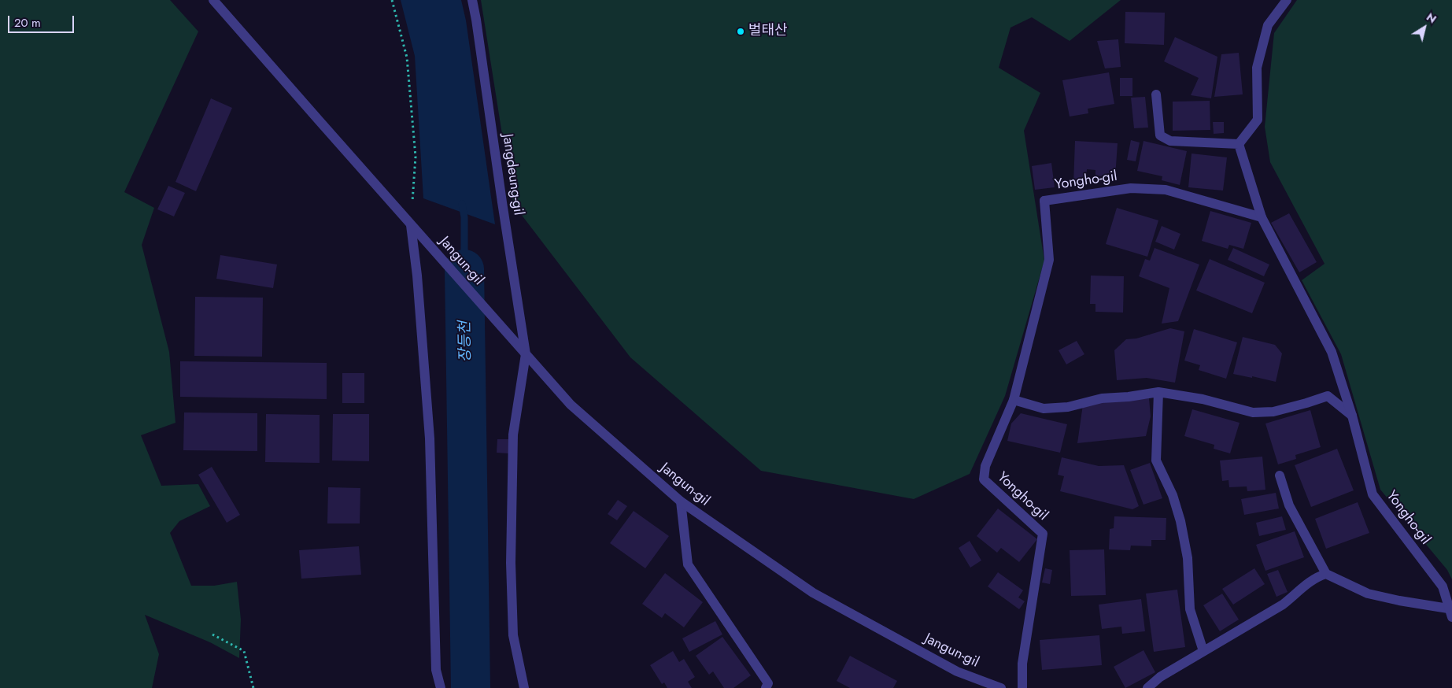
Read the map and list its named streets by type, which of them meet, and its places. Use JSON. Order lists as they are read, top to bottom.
{
  "streets": {
    "street": ["Jangdeung-gil", "Yongho-gil", "Jangun-gil"]
  },
  "crossings": [
    ["Jangdeung-gil", "Jangun-gil"]
  ],
  "water": ["장등천"],
  "places": ["벌태산"],
  "scale_bar": "20 m",
  "north": "top right"
}
